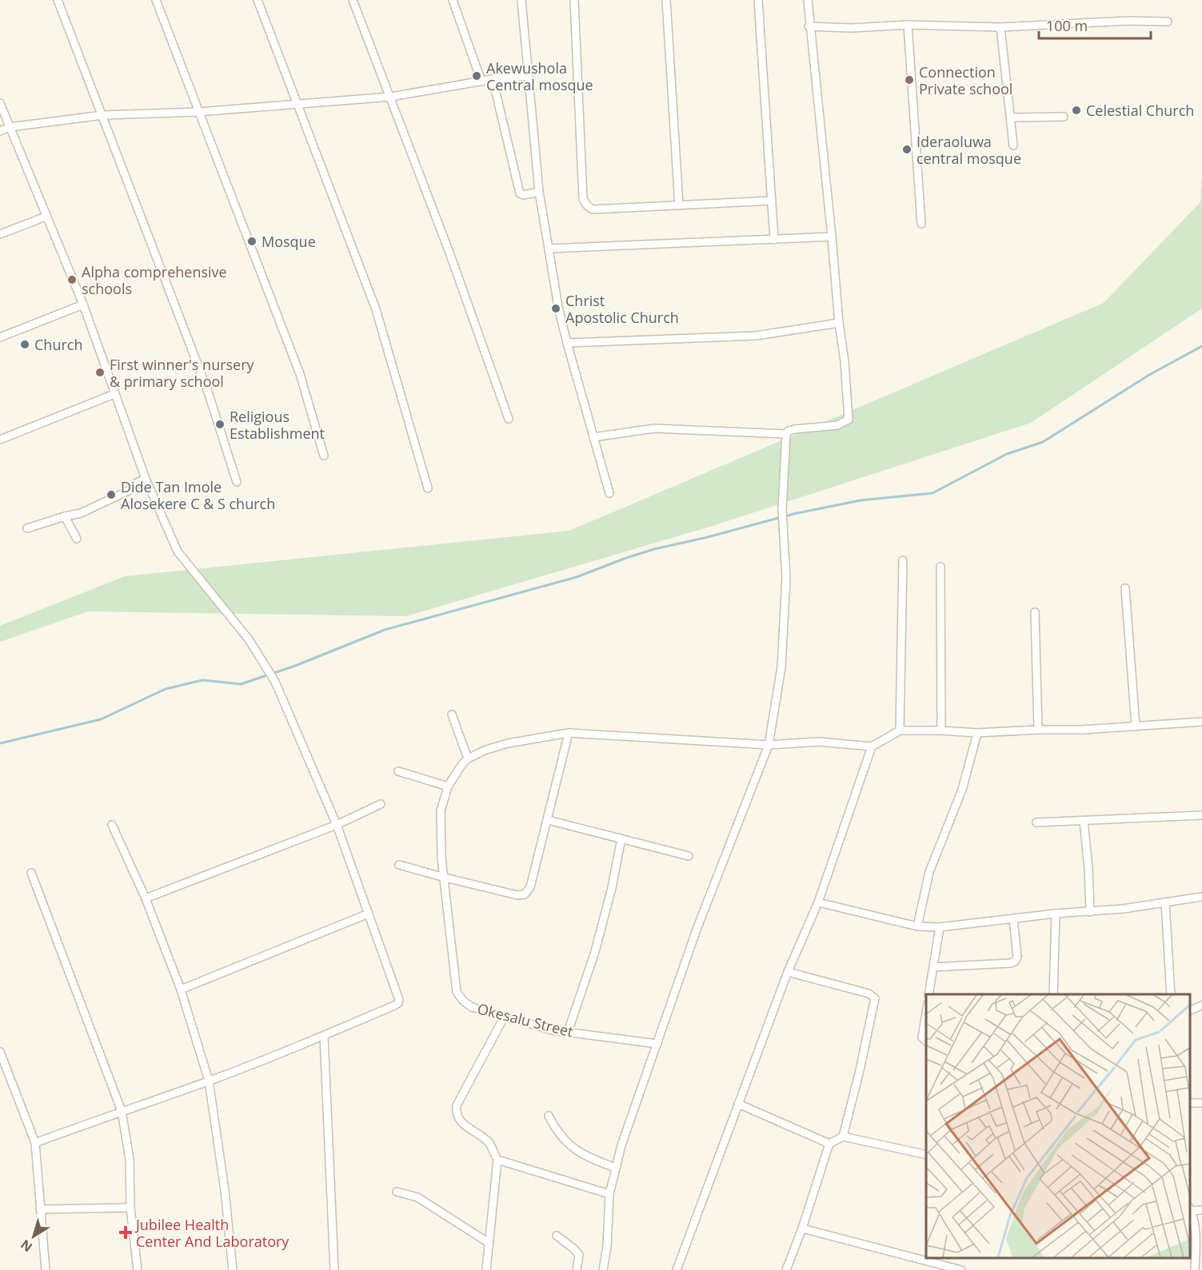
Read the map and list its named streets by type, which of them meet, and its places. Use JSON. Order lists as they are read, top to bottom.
{
  "streets": {
    "street": ["Okesalu Street"]
  },
  "places": {
    "other": [
      "Akewushola Central mosque",
      "Connection Private school",
      "Celestial Church",
      "Ideraoluwa central mosque",
      "Mosque",
      "Alpha comprehensive schools",
      "Christ Apostolic Church",
      "Church",
      "First winner's nursery & primary school",
      "Religious Establishment",
      "Dide Tan Imole Alosekere C & S church"
    ],
    "health": ["Jubilee Health Center And Laboratory"]
  },
  "scale_bar": "100 m",
  "north": "bottom left"
}
